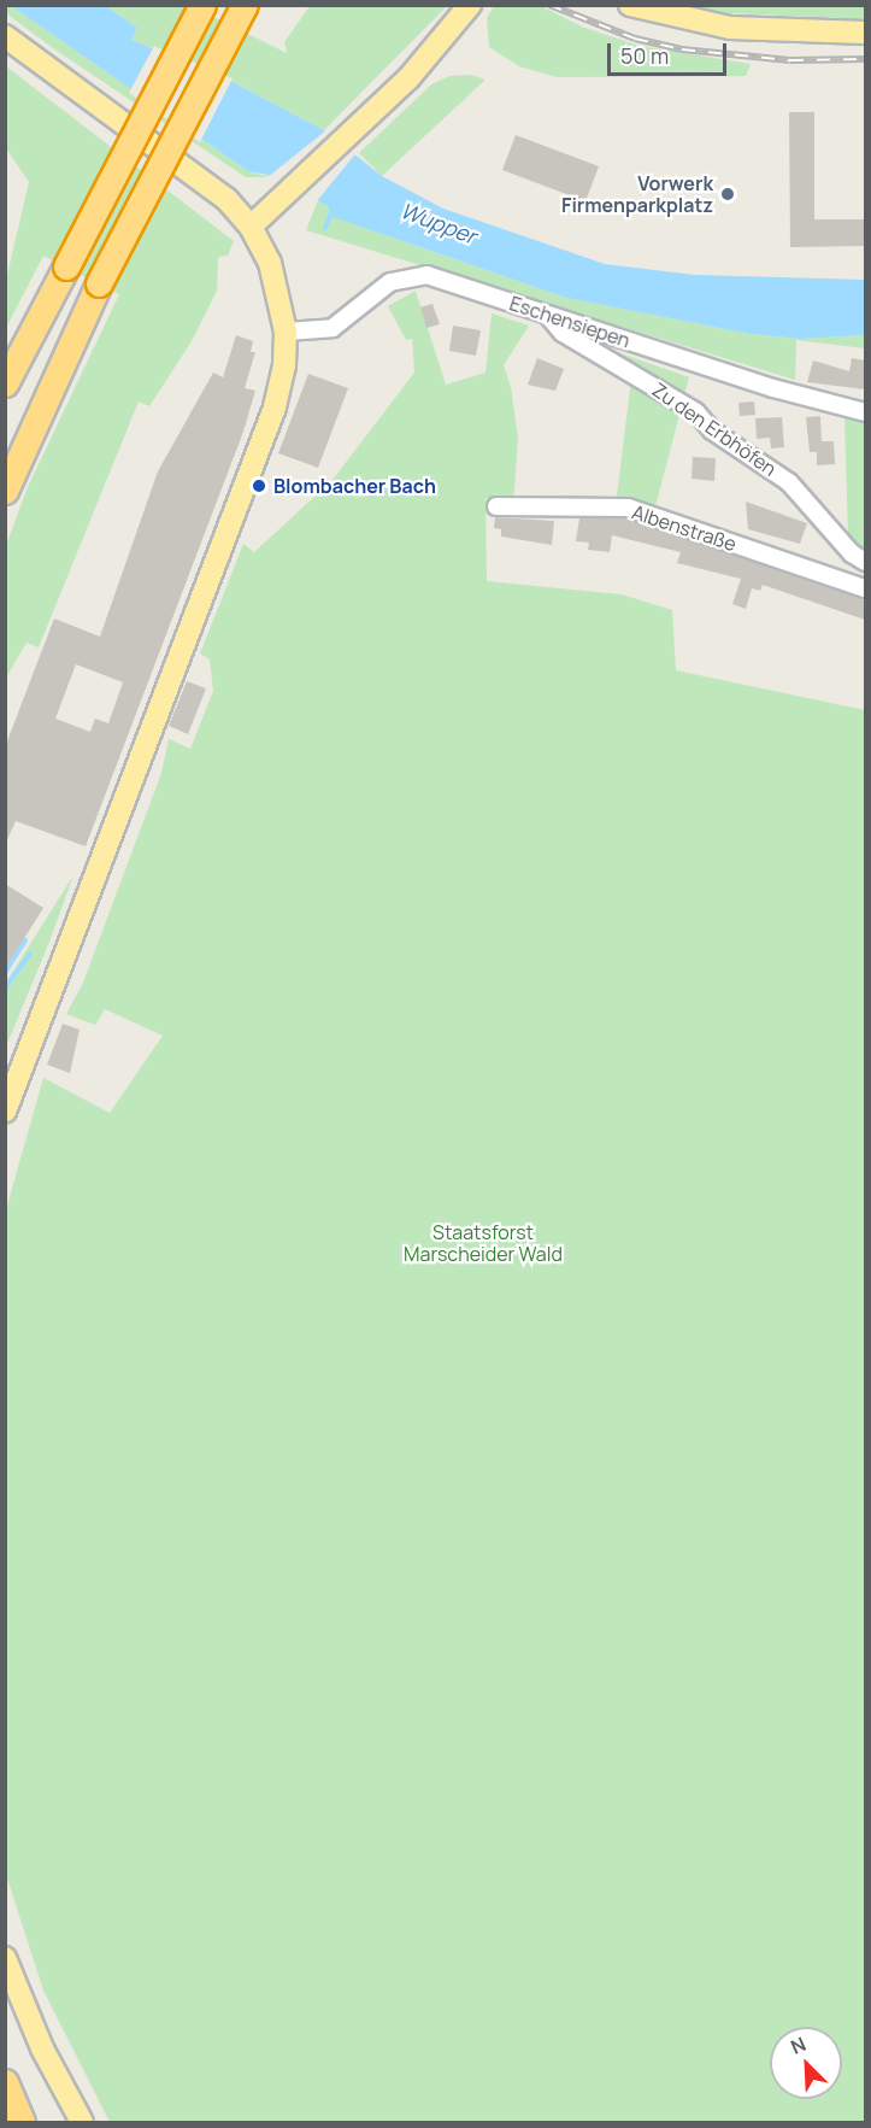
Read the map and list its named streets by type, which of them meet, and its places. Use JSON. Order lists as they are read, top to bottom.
{
  "streets": {
    "street": ["Eschensiepen", "Zu den Erbhöfen", "Albenstraße"]
  },
  "crossings": [
    ["Eschensiepen", "Zu den Erbhöfen"]
  ],
  "water": ["Wupper"],
  "parks": ["Staatsforst Marscheider Wald"],
  "places": ["Vorwerk Firmenparkplatz", "Blombacher Bach"],
  "scale_bar": "50 m",
  "north": "top left"
}
